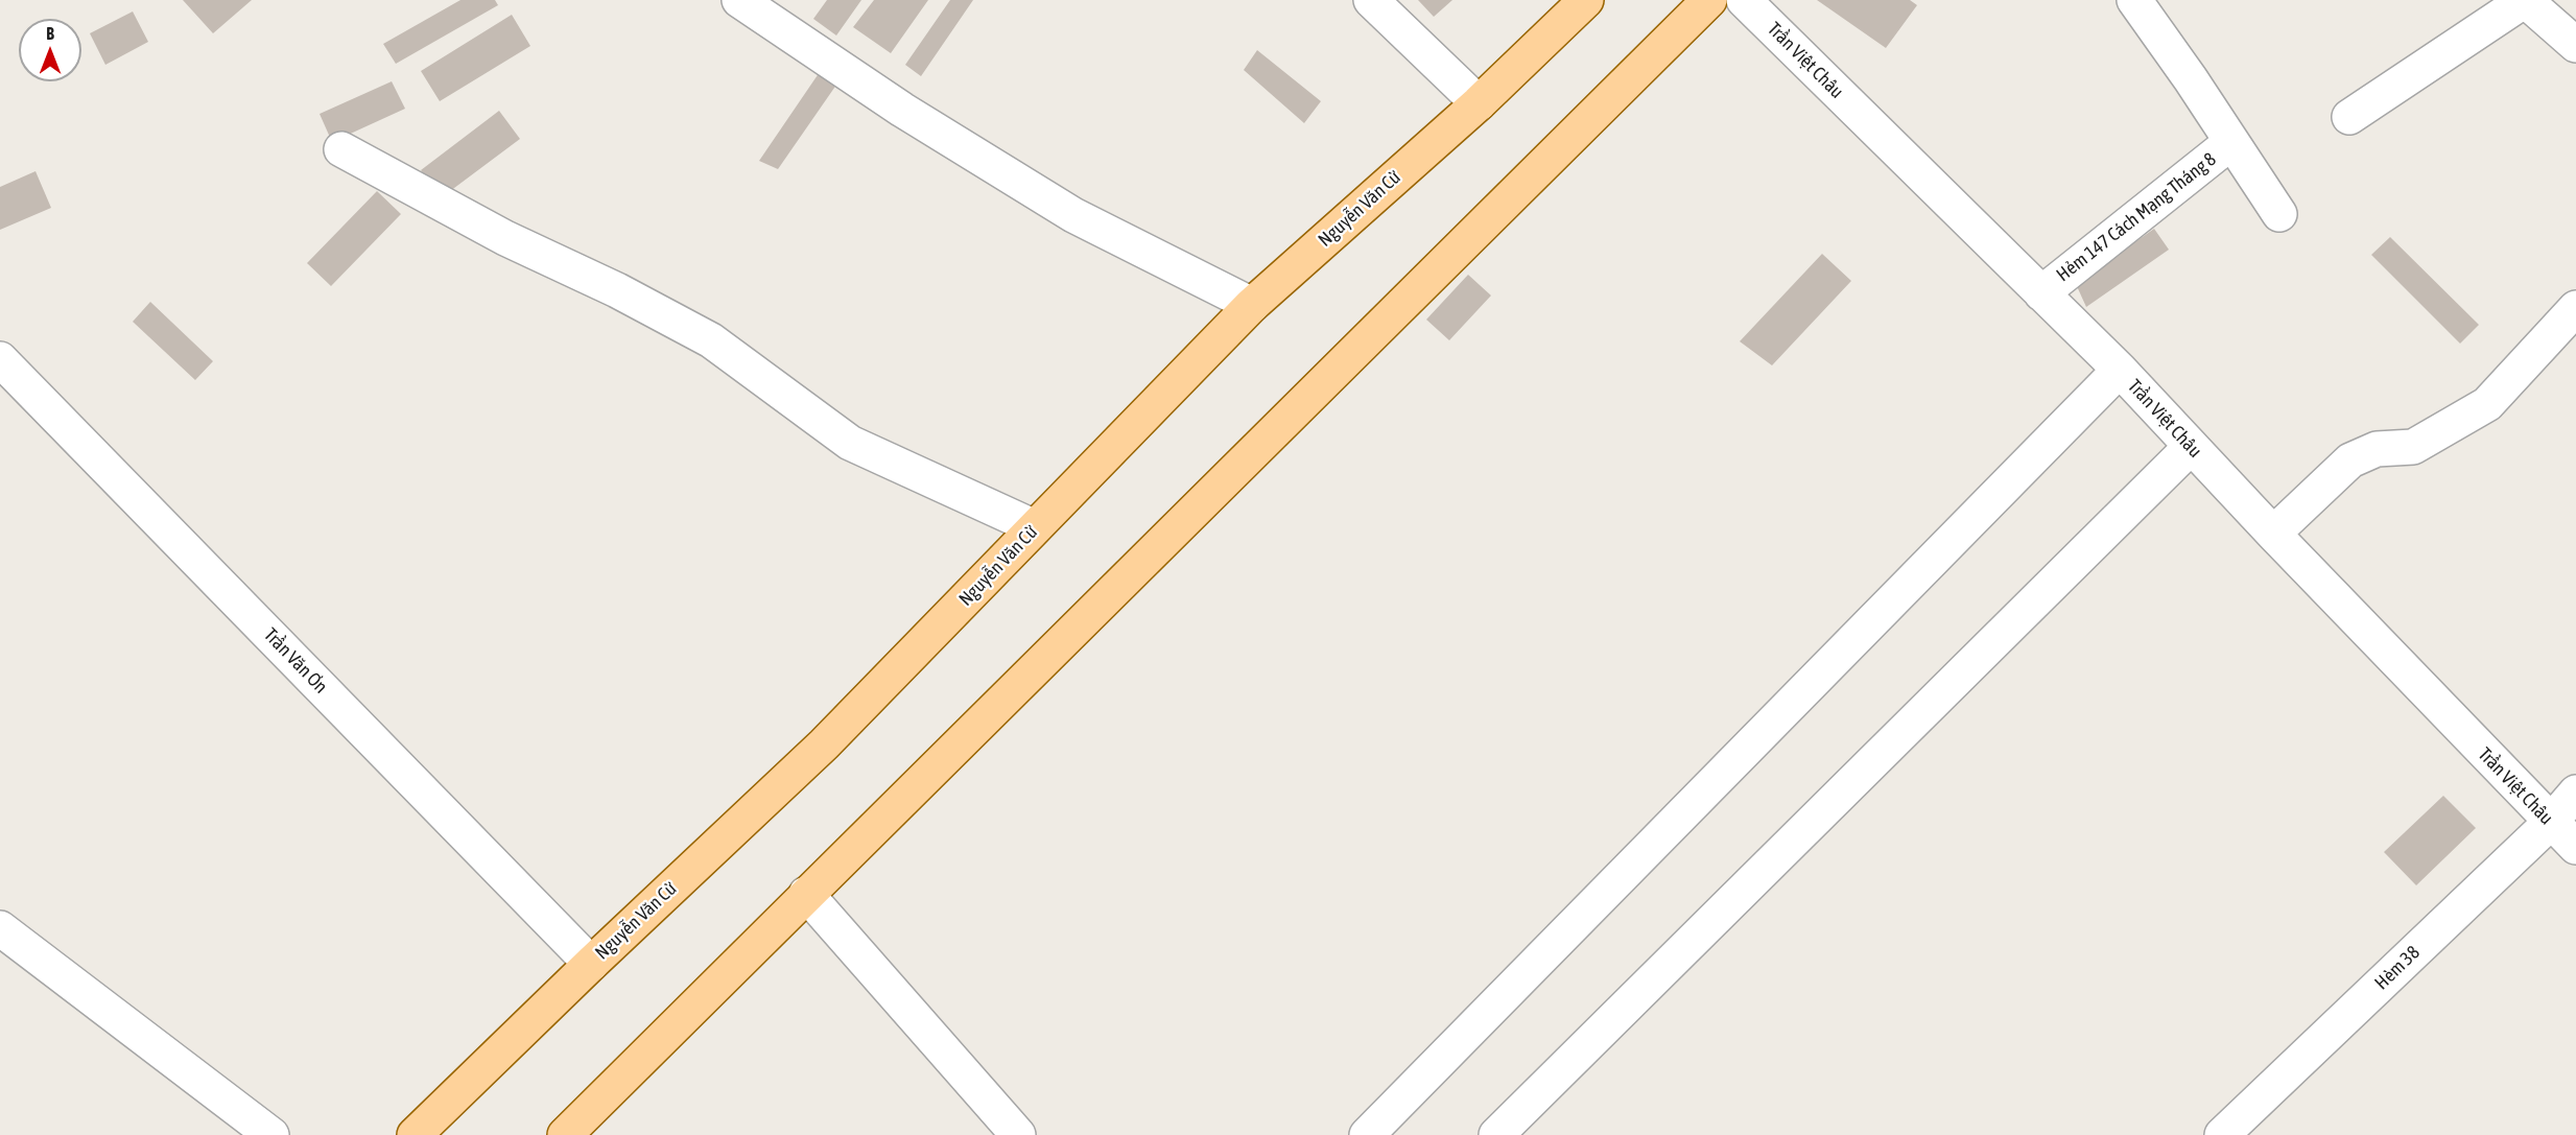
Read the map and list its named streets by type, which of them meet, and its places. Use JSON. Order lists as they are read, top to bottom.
{
  "streets": {
    "main road": ["Nguyễn Văn Cừ"],
    "street": [
      "Trần Việt Châu",
      "Hẻm 147 Cách Mạng Tháng 8",
      "Trần Văn Ơn",
      "Hèm 38"
    ]
  },
  "crossings": [
    ["Trần Việt Châu", "Hẻm 147 Cách Mạng Tháng 8"],
    ["Trần Việt Châu", "Hèm 38"],
    ["Nguyễn Văn Cừ", "Trần Văn Ơn"]
  ],
  "north": "top"
}
